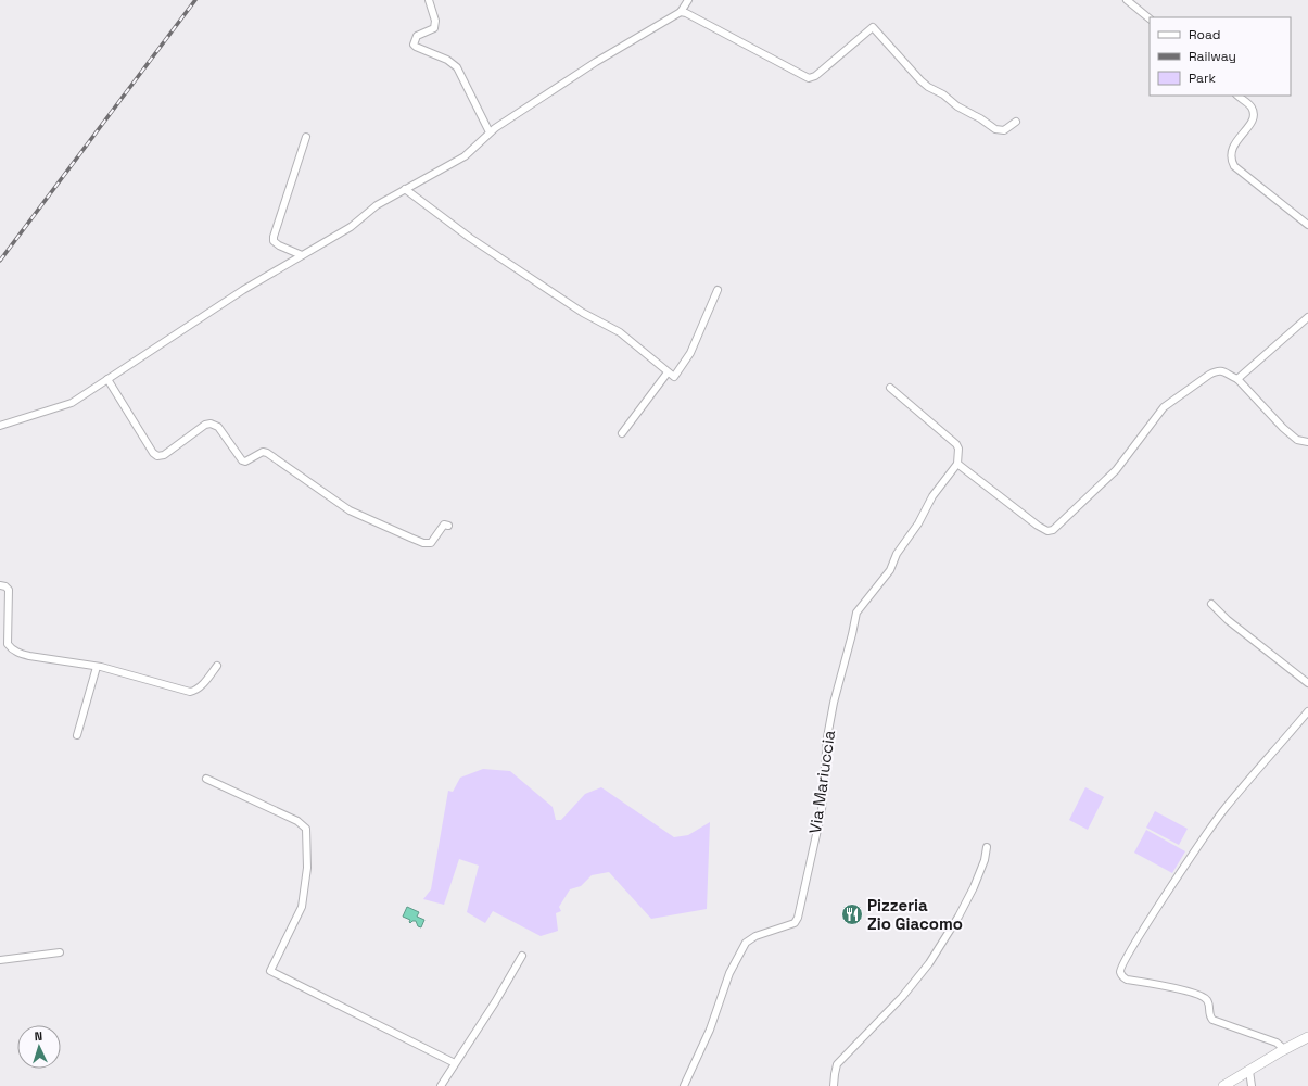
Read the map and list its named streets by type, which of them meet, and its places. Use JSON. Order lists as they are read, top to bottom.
{
  "streets": {
    "street": ["Via Mariuccia"]
  },
  "places": {
    "restaurant": ["Pizzeria Zio Giacomo"]
  },
  "legend": ["Road", "Railway", "Park"],
  "north": "top"
}
